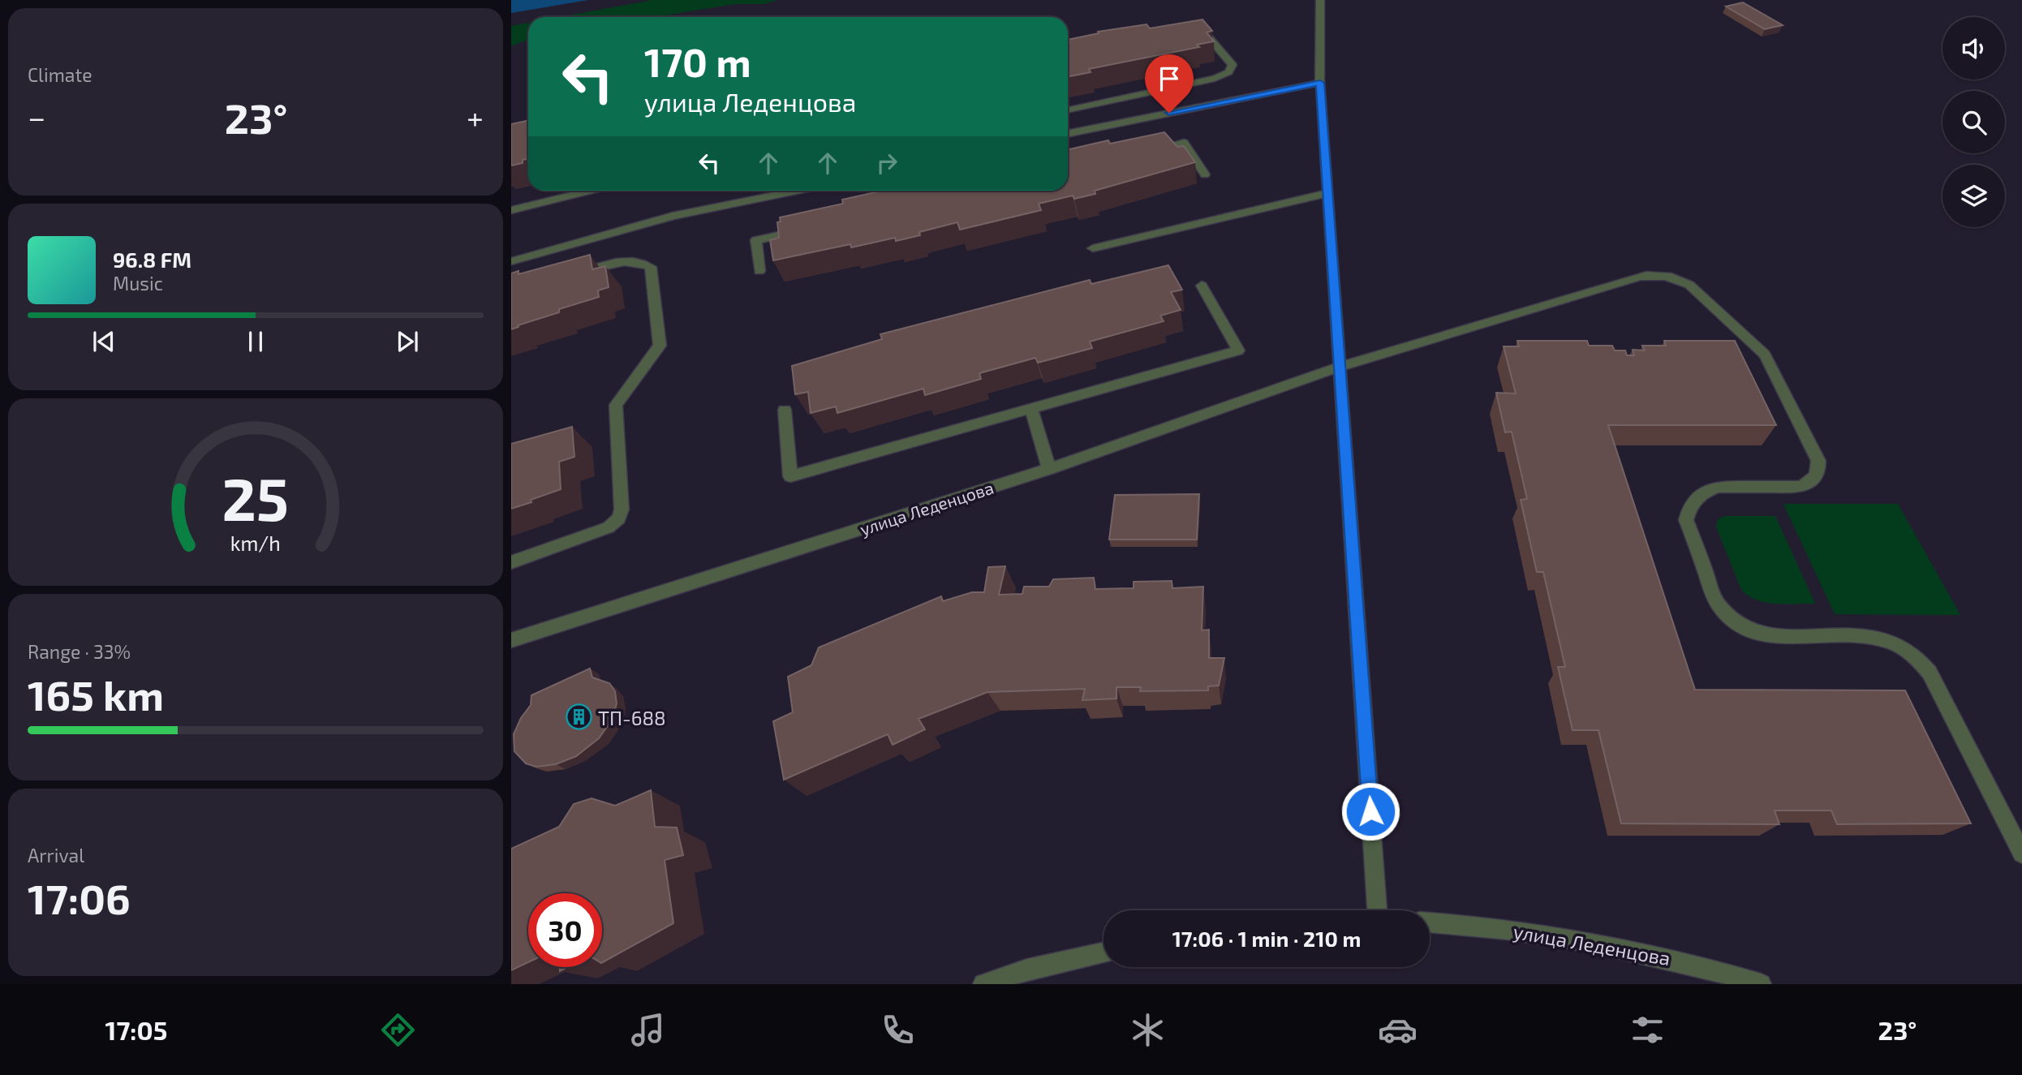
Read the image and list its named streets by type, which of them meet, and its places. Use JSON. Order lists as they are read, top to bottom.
{
  "streets": {
    "street": ["улица Леденцова"]
  },
  "places": {
    "building": ["ТП-688"]
  },
  "page": {
    "tile": [
      "Climate",
      ["Range · 33%", "165 km"],
      ["Arrival", "17:06"]
    ],
    "turn": ["170 m", "улица Леденцова"],
    "heat": ["−", "23°", "+"],
    "song": ["96.8 FM", "Music"],
    "limit": "30",
    "trip": "17:06 · 1 min · 210 m",
    "tabs": ["17:05", "23°"],
    "gauge": ["25", "km/h"]
  }
}
